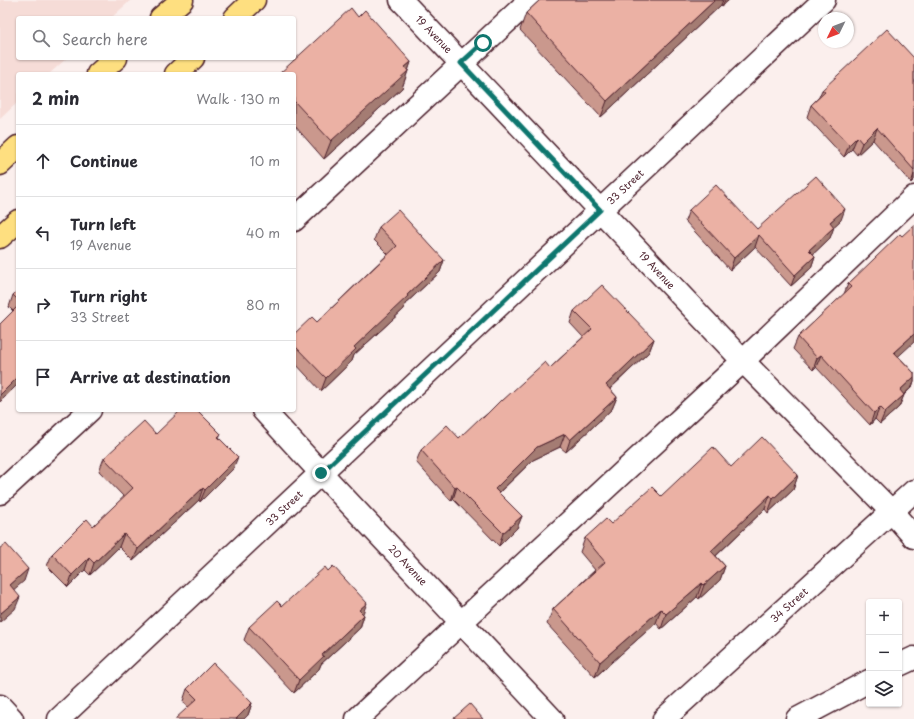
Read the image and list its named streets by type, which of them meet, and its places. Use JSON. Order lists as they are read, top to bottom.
{
  "streets": {
    "street": [
      "19 Avenue",
      "33 Street",
      "20 Avenue",
      "34 Street"
    ]
  },
  "crossings": [
    ["19 Avenue", "33 Street"],
    ["19 Avenue", "34 Street"],
    ["33 Street", "20 Avenue"]
  ],
  "north": "bottom left",
  "page": {
    "search": "Search here",
    "heading": ["2 min", "Walk · 130 m"],
    "list": [
      ["Continue", "10 m"],
      ["Turn left", "19 Avenue", "40 m"],
      ["Turn right", "33 Street", "80 m"],
      "Arrive at destination"
    ],
    "map_buttons": ["+", "−"]
  }
}
